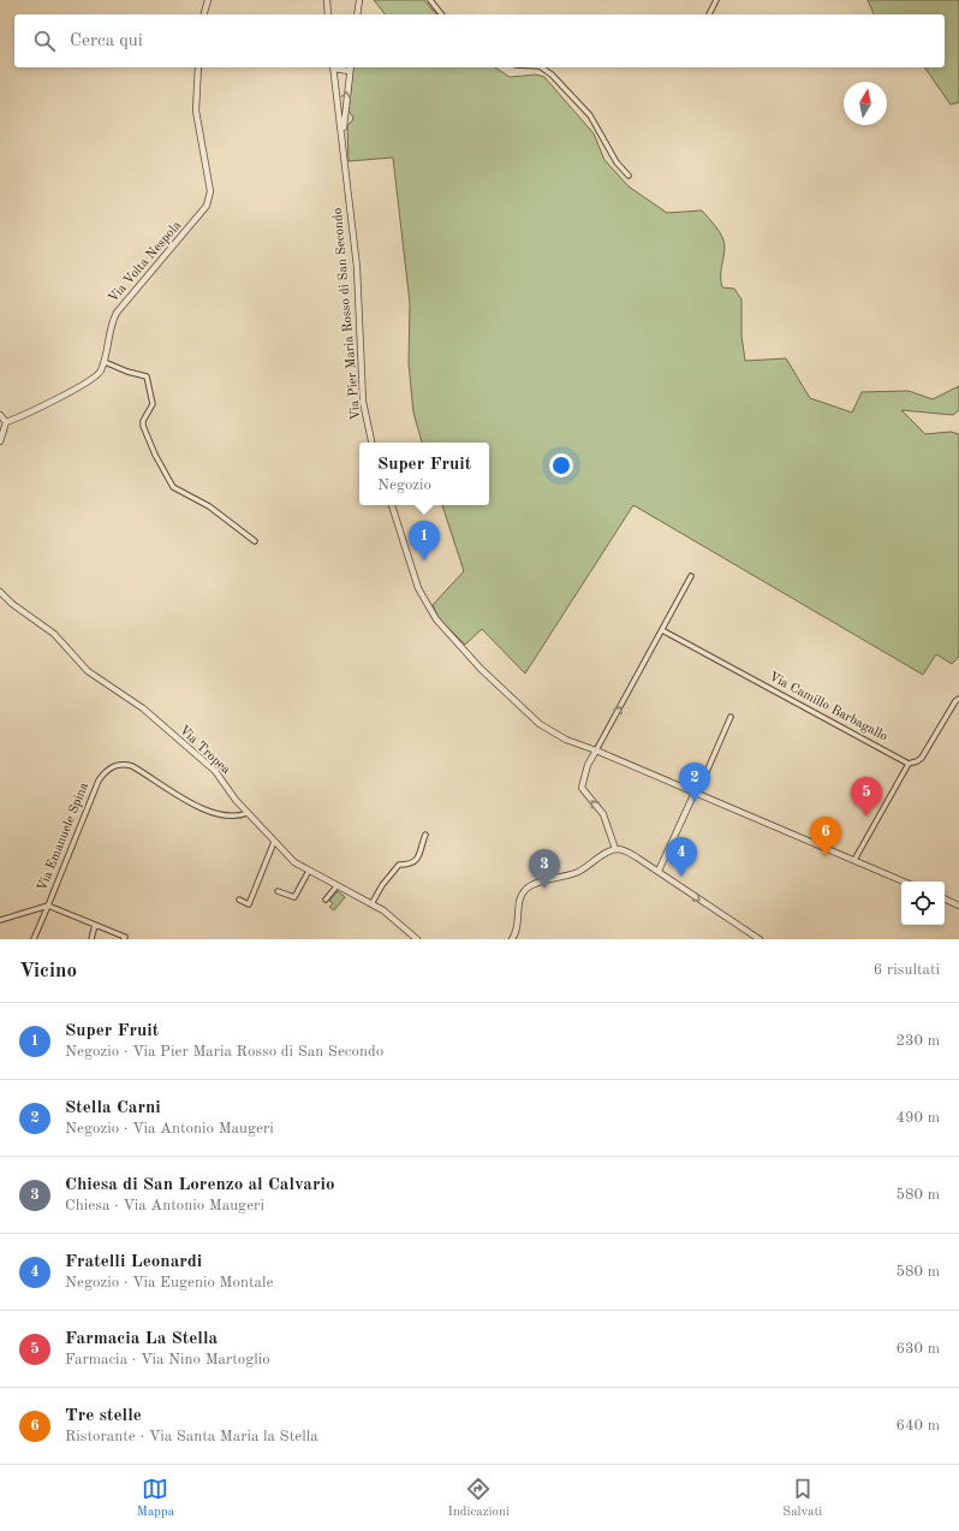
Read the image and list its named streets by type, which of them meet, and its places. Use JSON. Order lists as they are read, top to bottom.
{
  "streets": {
    "street": [
      "Via Volta Nespola",
      "Via Pier Maria Rosso di San Secondo",
      "Via Camillo Barbagallo",
      "Via Tropea",
      "Via Emanuele Spina"
    ]
  },
  "crossings": [
    ["Via Tropea", "Via Emanuele Spina"]
  ],
  "north": "top",
  "page": {
    "search": "Cerca qui",
    "popup": ["Super Fruit", "Negozio"],
    "pins": [
      "1",
      "2",
      "5",
      "6",
      "4",
      "3"
    ],
    "heading": ["Vicino", "6 risultati"],
    "list": [
      {
        "mark": "1",
        "name": "Super Fruit",
        "note": "Negozio · Via Pier Maria Rosso di San Secondo",
        "value": "230 m"
      },
      {
        "mark": "2",
        "name": "Stella Carni",
        "note": "Negozio · Via Antonio Maugeri",
        "value": "490 m"
      },
      {
        "mark": "3",
        "name": "Chiesa di San Lorenzo al Calvario",
        "note": "Chiesa · Via Antonio Maugeri",
        "value": "580 m"
      },
      {
        "mark": "4",
        "name": "Fratelli Leonardi",
        "note": "Negozio · Via Eugenio Montale",
        "value": "580 m"
      },
      {
        "mark": "5",
        "name": "Farmacia La Stella",
        "note": "Farmacia · Via Nino Martoglio",
        "value": "630 m"
      },
      {
        "mark": "6",
        "name": "Tre stelle",
        "note": "Ristorante · Via Santa Maria la Stella",
        "value": "640 m"
      }
    ],
    "nav": ["Mappa", "Indicazioni", "Salvati"]
  }
}
